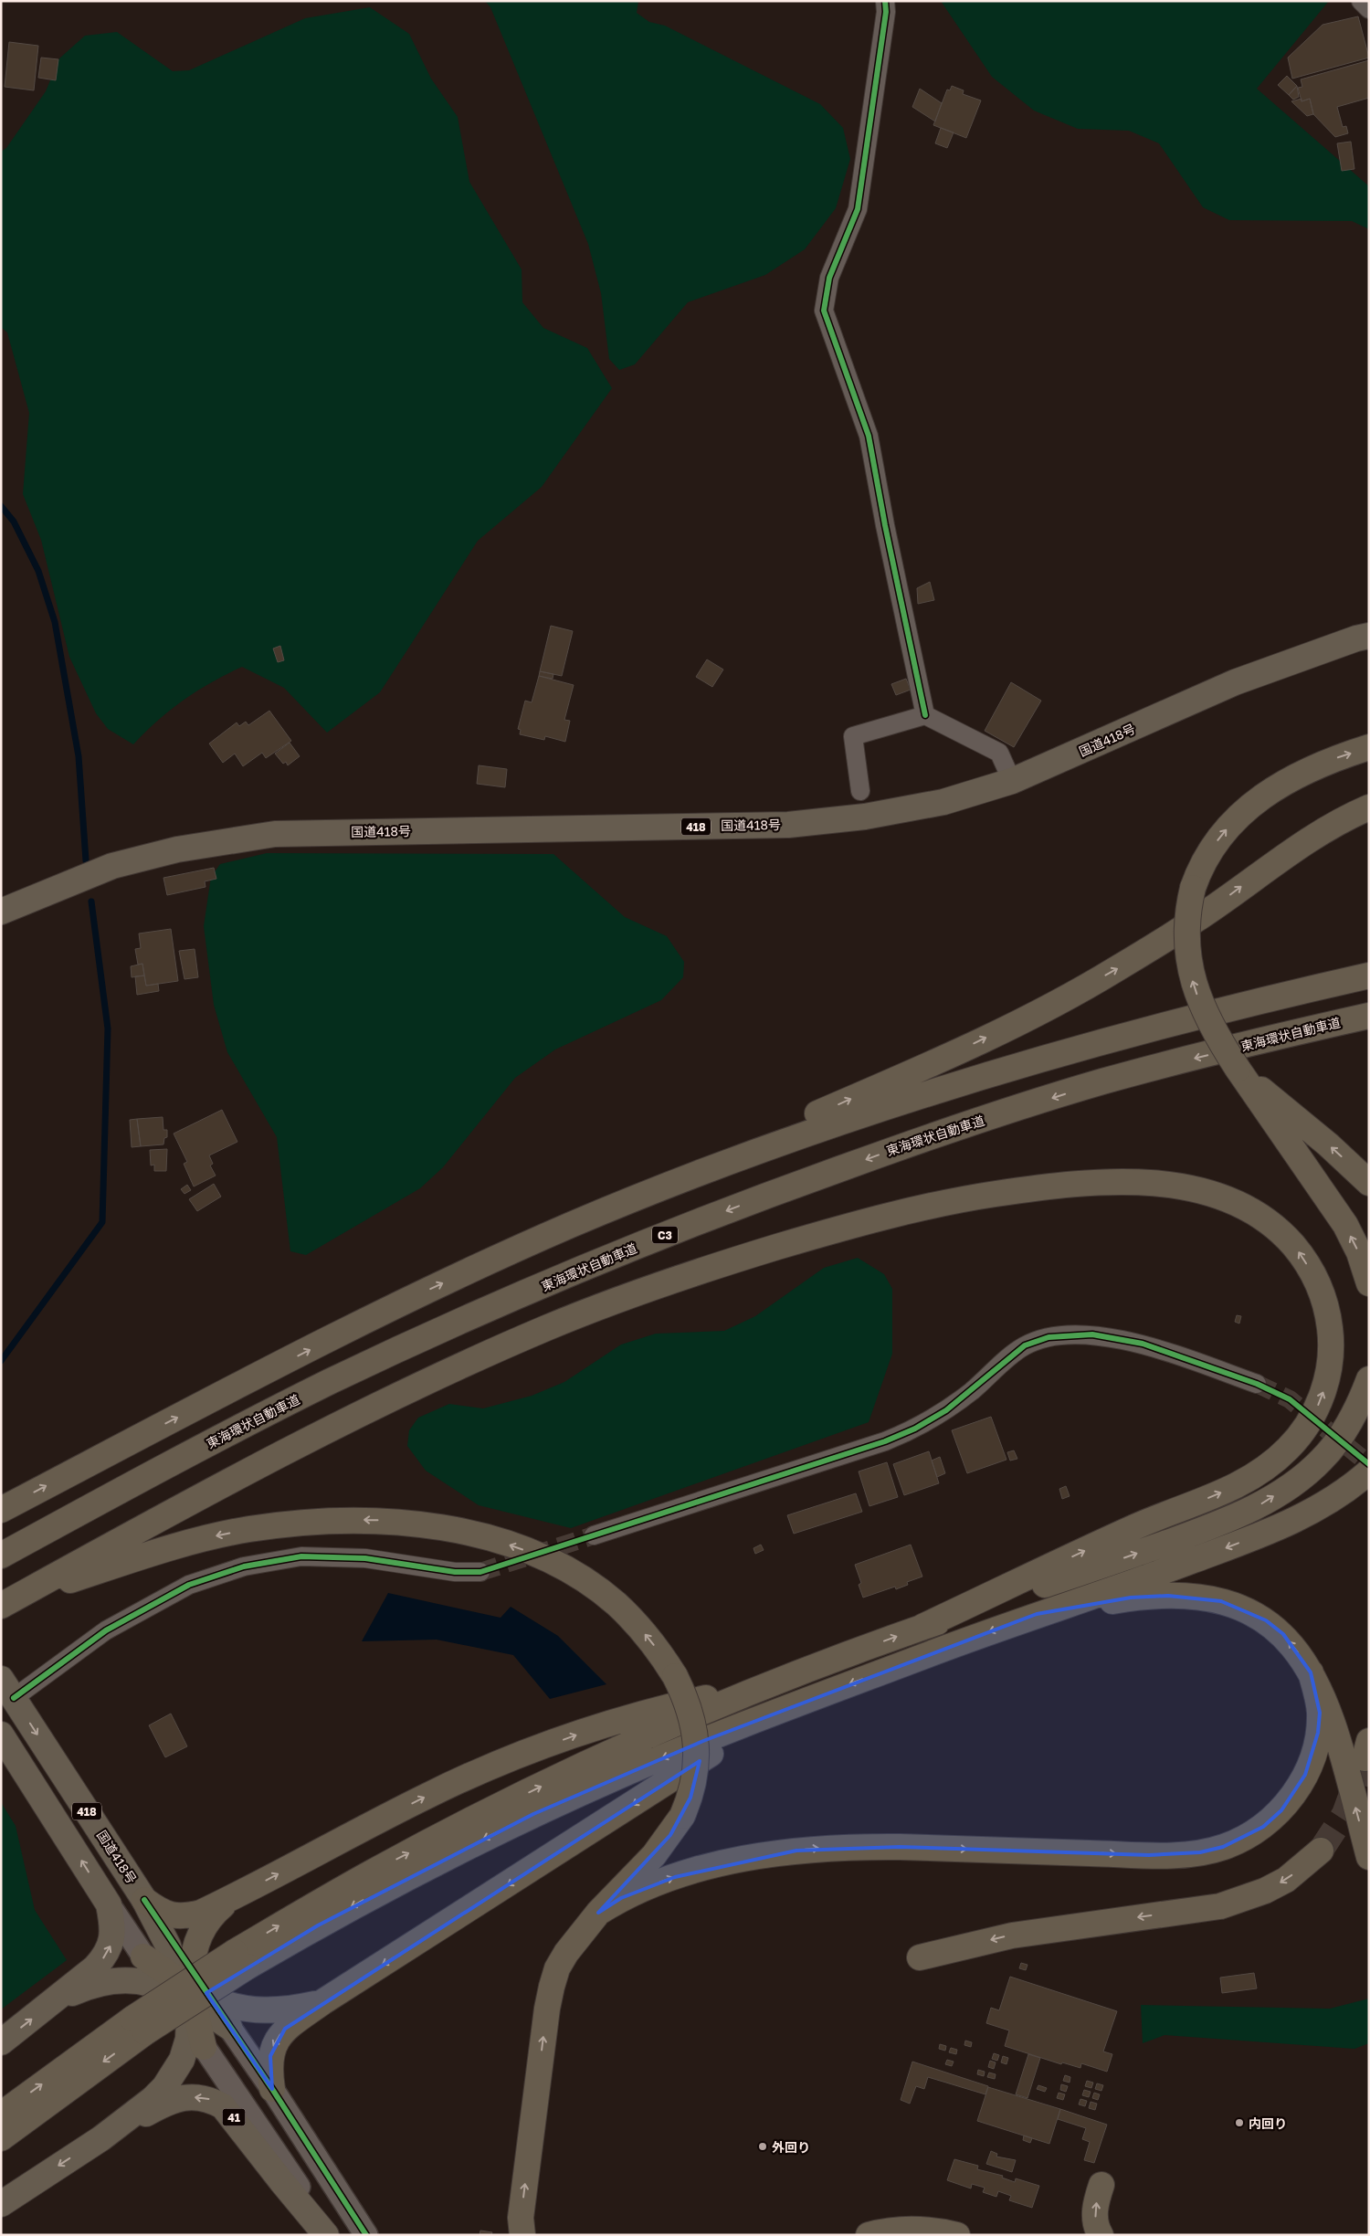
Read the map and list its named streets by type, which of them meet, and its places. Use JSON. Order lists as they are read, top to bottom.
{
  "streets": {
    "highway": [
      "国道418号",
      "418",
      "東海環状自動車道",
      "C3",
      "41"
    ]
  },
  "crossings": [
    ["国道418号", "41"]
  ],
  "places": ["内回り", "外回り"]
}
